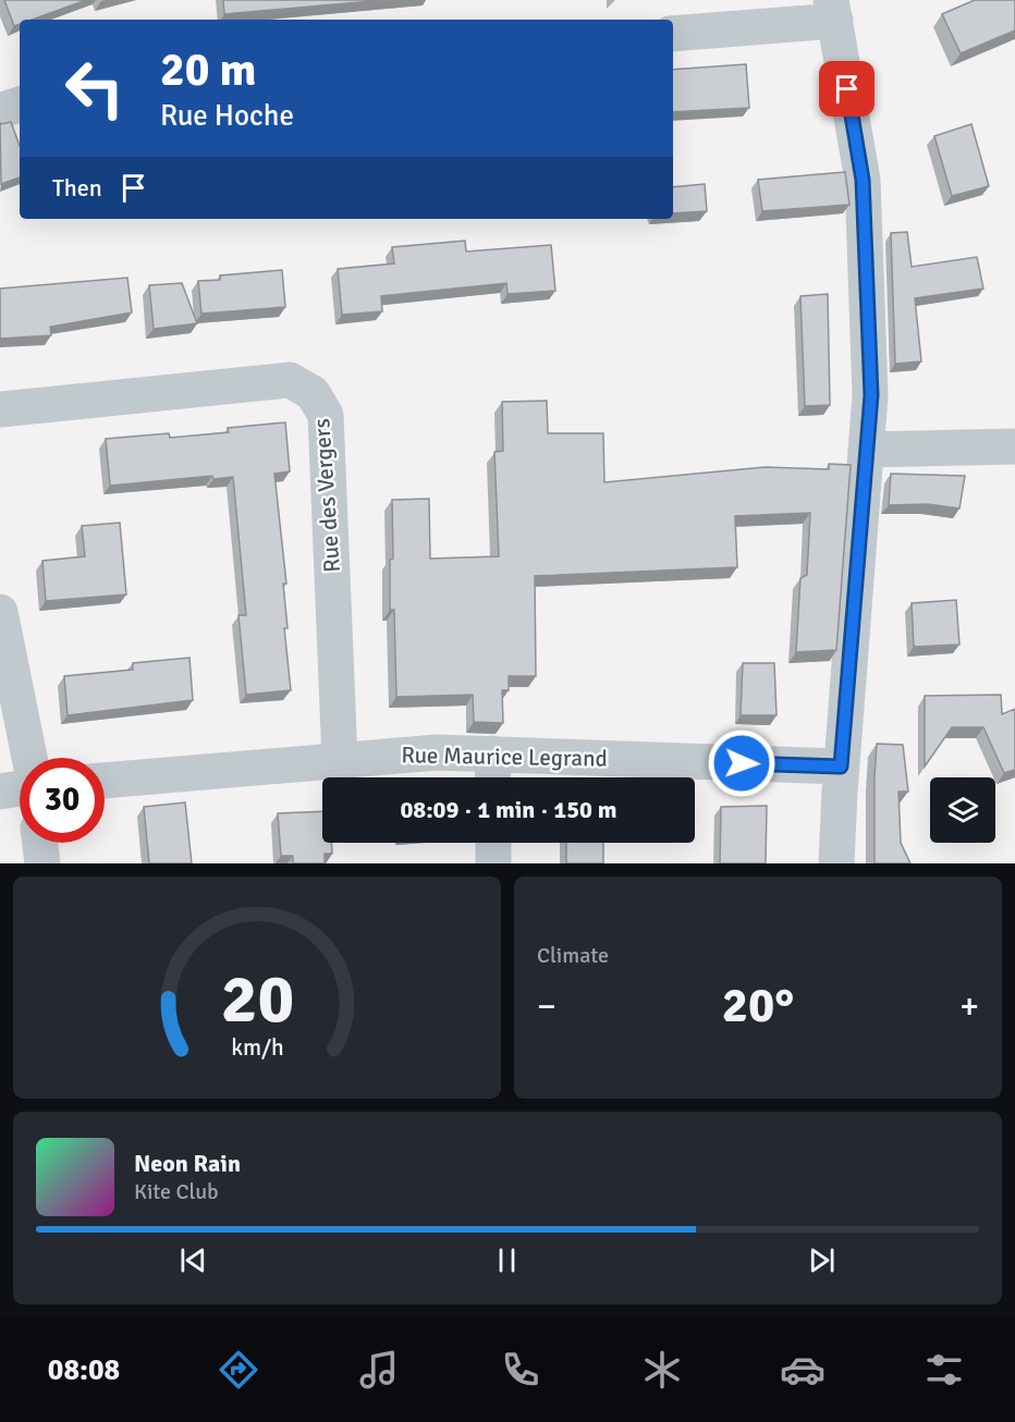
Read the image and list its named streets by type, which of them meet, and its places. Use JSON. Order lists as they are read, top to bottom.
{
  "streets": {
    "street": ["Rue des Vergers", "Rue Maurice Legrand"]
  },
  "crossings": [
    ["Rue des Vergers", "Rue Maurice Legrand"]
  ],
  "page": {
    "turn": ["20 m", "Rue Hoche"],
    "then": "Then",
    "limit": "30",
    "trip": "08:09 · 1 min · 150 m",
    "tile": "Climate",
    "heat": ["−", "20°", "+"],
    "song": ["Neon Rain", "Kite Club"],
    "tabs": "08:08",
    "gauge": ["20", "km/h"]
  }
}
